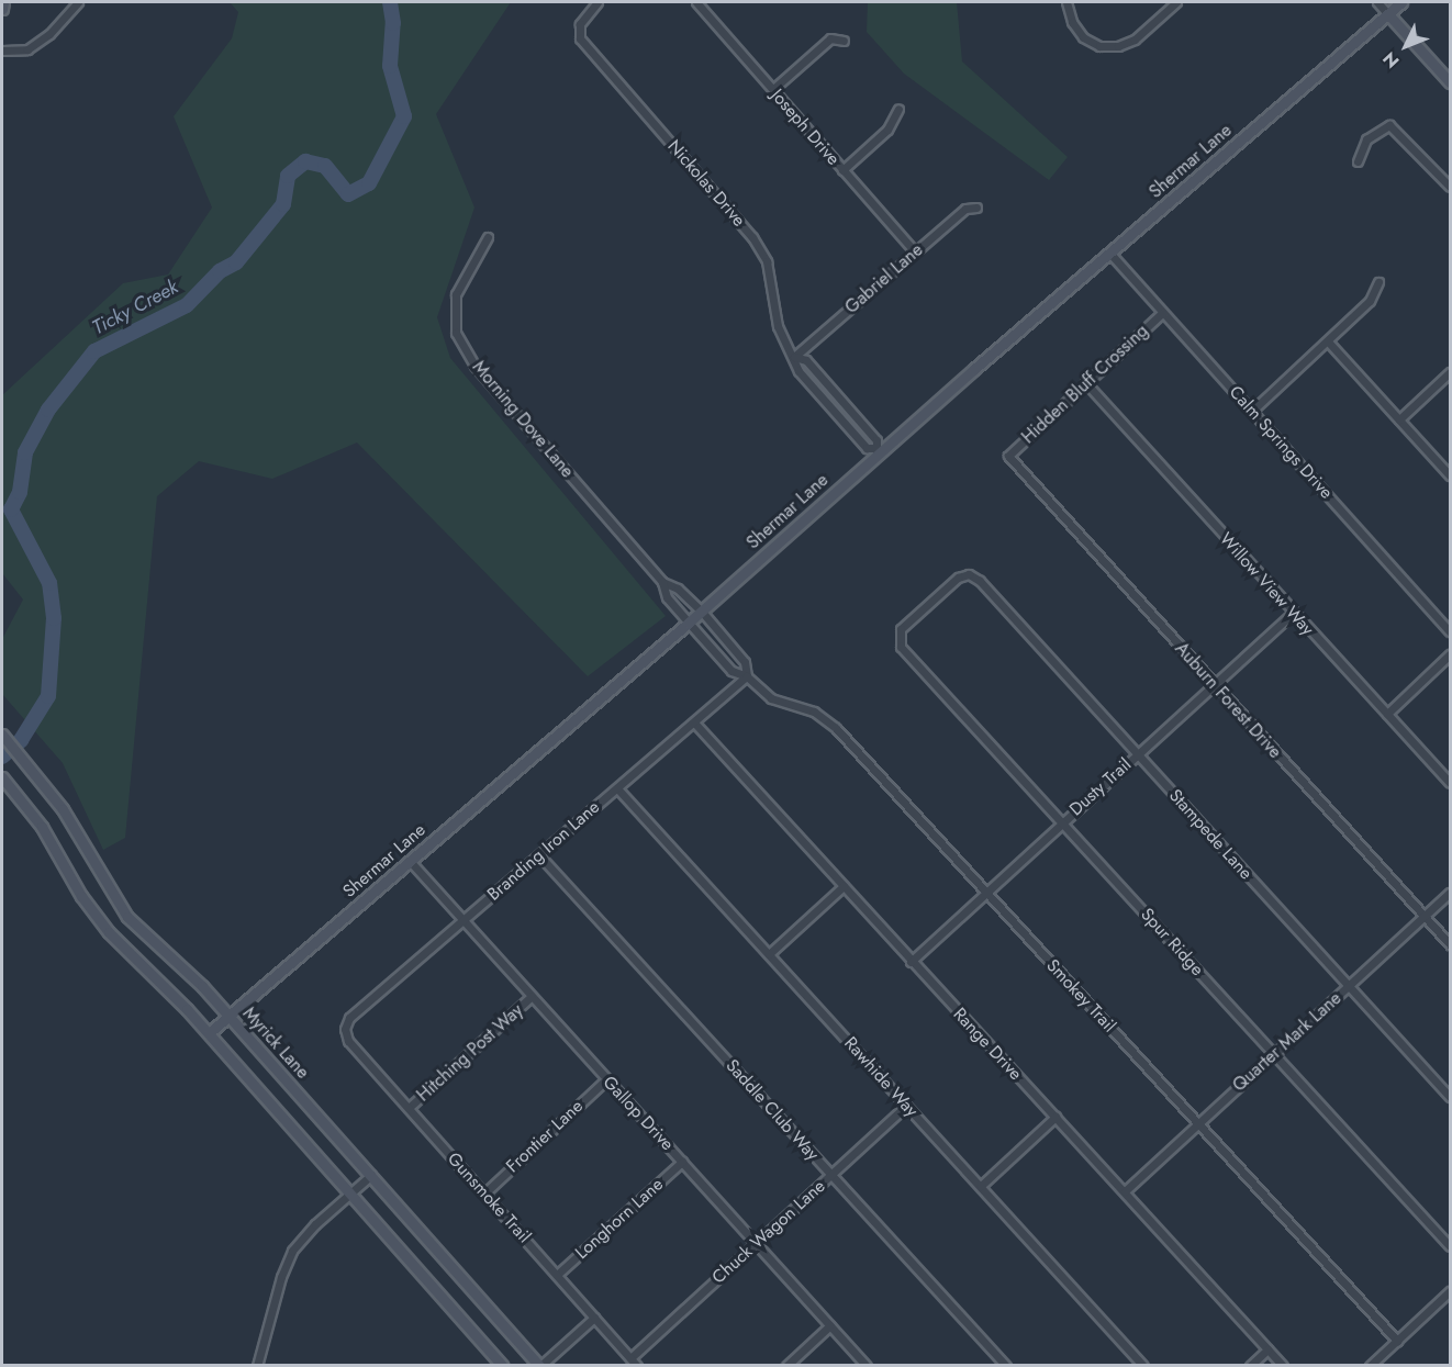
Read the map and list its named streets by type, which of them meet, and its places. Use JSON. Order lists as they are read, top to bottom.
{
  "streets": {
    "street": [
      "Joseph Drive",
      "Shermar Lane",
      "Nickolas Drive",
      "Gabriel Lane",
      "Hidden Bluff Crossing",
      "Morning Dove Lane",
      "Calm Springs Drive",
      "Willow View Way",
      "Auburn Forest Drive",
      "Dusty Trail",
      "Stampede Lane",
      "Branding Iron Lane",
      "Spur Ridge",
      "Smokey Trail",
      "Quarter Mark Lane",
      "Myrick Lane",
      "Range Drive",
      "Hitching Post Way",
      "Rawhide Way",
      "Saddle Club Way",
      "Gallop Drive",
      "Frontier Lane",
      "Gunsmoke Trail",
      "Longhorn Lane",
      "Chuck Wagon Lane"
    ]
  },
  "crossings": [
    ["Joseph Drive", "Gabriel Lane"],
    ["Shermar Lane", "Nickolas Drive"],
    ["Shermar Lane", "Morning Dove Lane"],
    ["Shermar Lane", "Calm Springs Drive"],
    ["Shermar Lane", "Smokey Trail"],
    ["Shermar Lane", "Myrick Lane"],
    ["Shermar Lane", "Gallop Drive"],
    ["Nickolas Drive", "Gabriel Lane"],
    ["Hidden Bluff Crossing", "Calm Springs Drive"],
    ["Hidden Bluff Crossing", "Willow View Way"],
    ["Hidden Bluff Crossing", "Auburn Forest Drive"],
    ["Morning Dove Lane", "Smokey Trail"],
    ["Willow View Way", "Dusty Trail"],
    ["Auburn Forest Drive", "Dusty Trail"],
    ["Auburn Forest Drive", "Quarter Mark Lane"],
    ["Dusty Trail", "Stampede Lane"],
    ["Dusty Trail", "Spur Ridge"],
    ["Dusty Trail", "Smokey Trail"],
    ["Dusty Trail", "Range Drive"],
    ["Stampede Lane", "Spur Ridge"],
    ["Stampede Lane", "Quarter Mark Lane"],
    ["Branding Iron Lane", "Smokey Trail"],
    ["Branding Iron Lane", "Range Drive"],
    ["Branding Iron Lane", "Rawhide Way"],
    ["Branding Iron Lane", "Saddle Club Way"],
    ["Branding Iron Lane", "Gallop Drive"],
    ["Branding Iron Lane", "Gunsmoke Trail"],
    ["Spur Ridge", "Quarter Mark Lane"],
    ["Smokey Trail", "Quarter Mark Lane"],
    ["Quarter Mark Lane", "Range Drive"],
    ["Hitching Post Way", "Gallop Drive"],
    ["Hitching Post Way", "Gunsmoke Trail"],
    ["Rawhide Way", "Chuck Wagon Lane"],
    ["Saddle Club Way", "Chuck Wagon Lane"],
    ["Gallop Drive", "Frontier Lane"],
    ["Gallop Drive", "Longhorn Lane"],
    ["Gallop Drive", "Chuck Wagon Lane"],
    ["Frontier Lane", "Gunsmoke Trail"],
    ["Gunsmoke Trail", "Longhorn Lane"],
    ["Gunsmoke Trail", "Chuck Wagon Lane"]
  ],
  "water": ["Ticky Creek"],
  "north": "bottom left"
}
